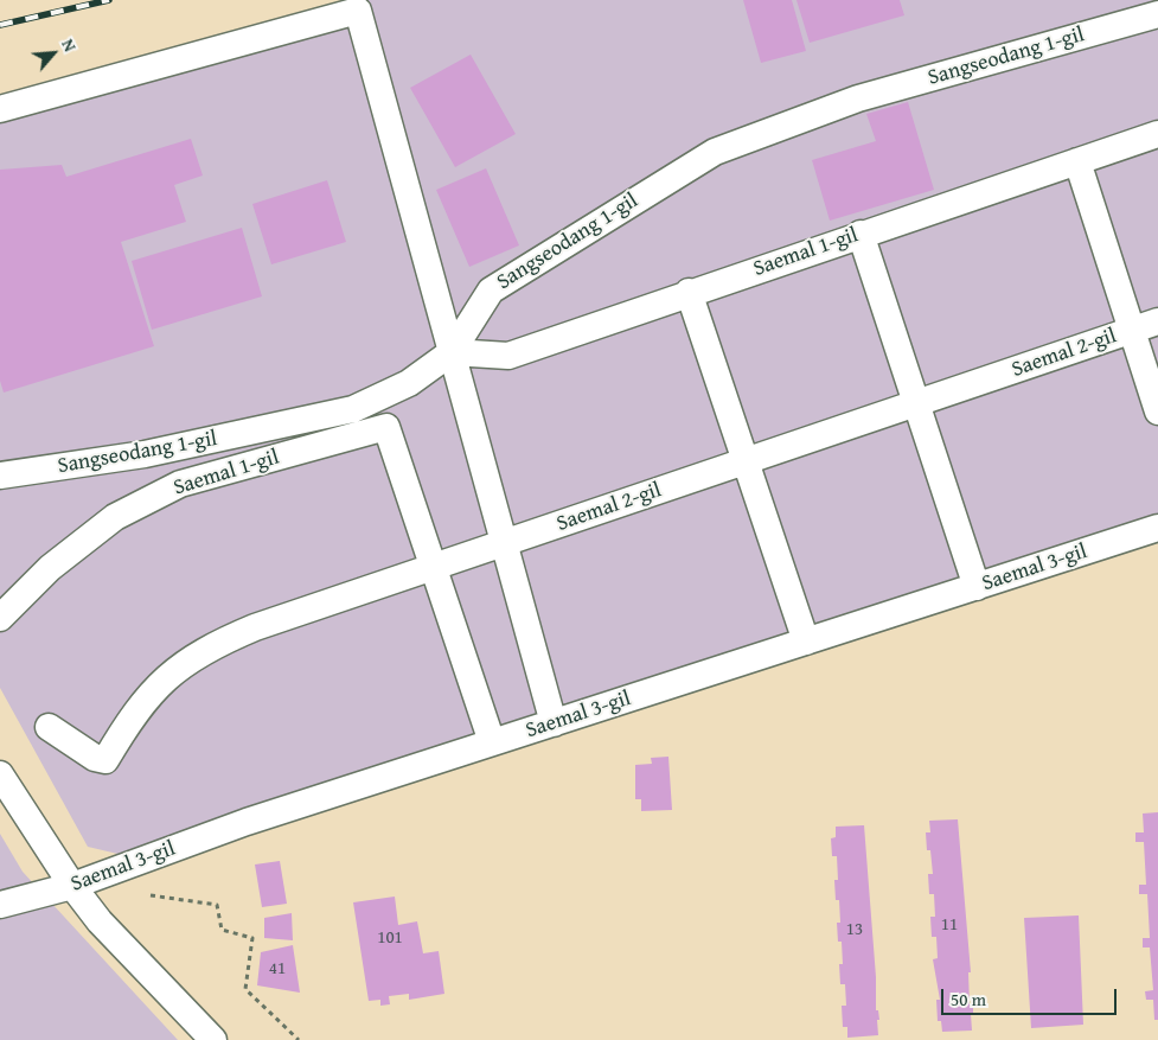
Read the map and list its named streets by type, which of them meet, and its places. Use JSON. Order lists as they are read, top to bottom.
{
  "streets": {
    "street": [
      "Sangseodang 1-gil",
      "Saemal 1-gil",
      "Saemal 2-gil",
      "Saemal 3-gil"
    ]
  },
  "crossings": [
    ["Sangseodang 1-gil", "Saemal 1-gil"],
    ["Saemal 1-gil", "Saemal 2-gil"]
  ],
  "house_numbers": [
    "11",
    "13",
    "101",
    "41"
  ],
  "scale_bar": "50 m",
  "north": "top right"
}
